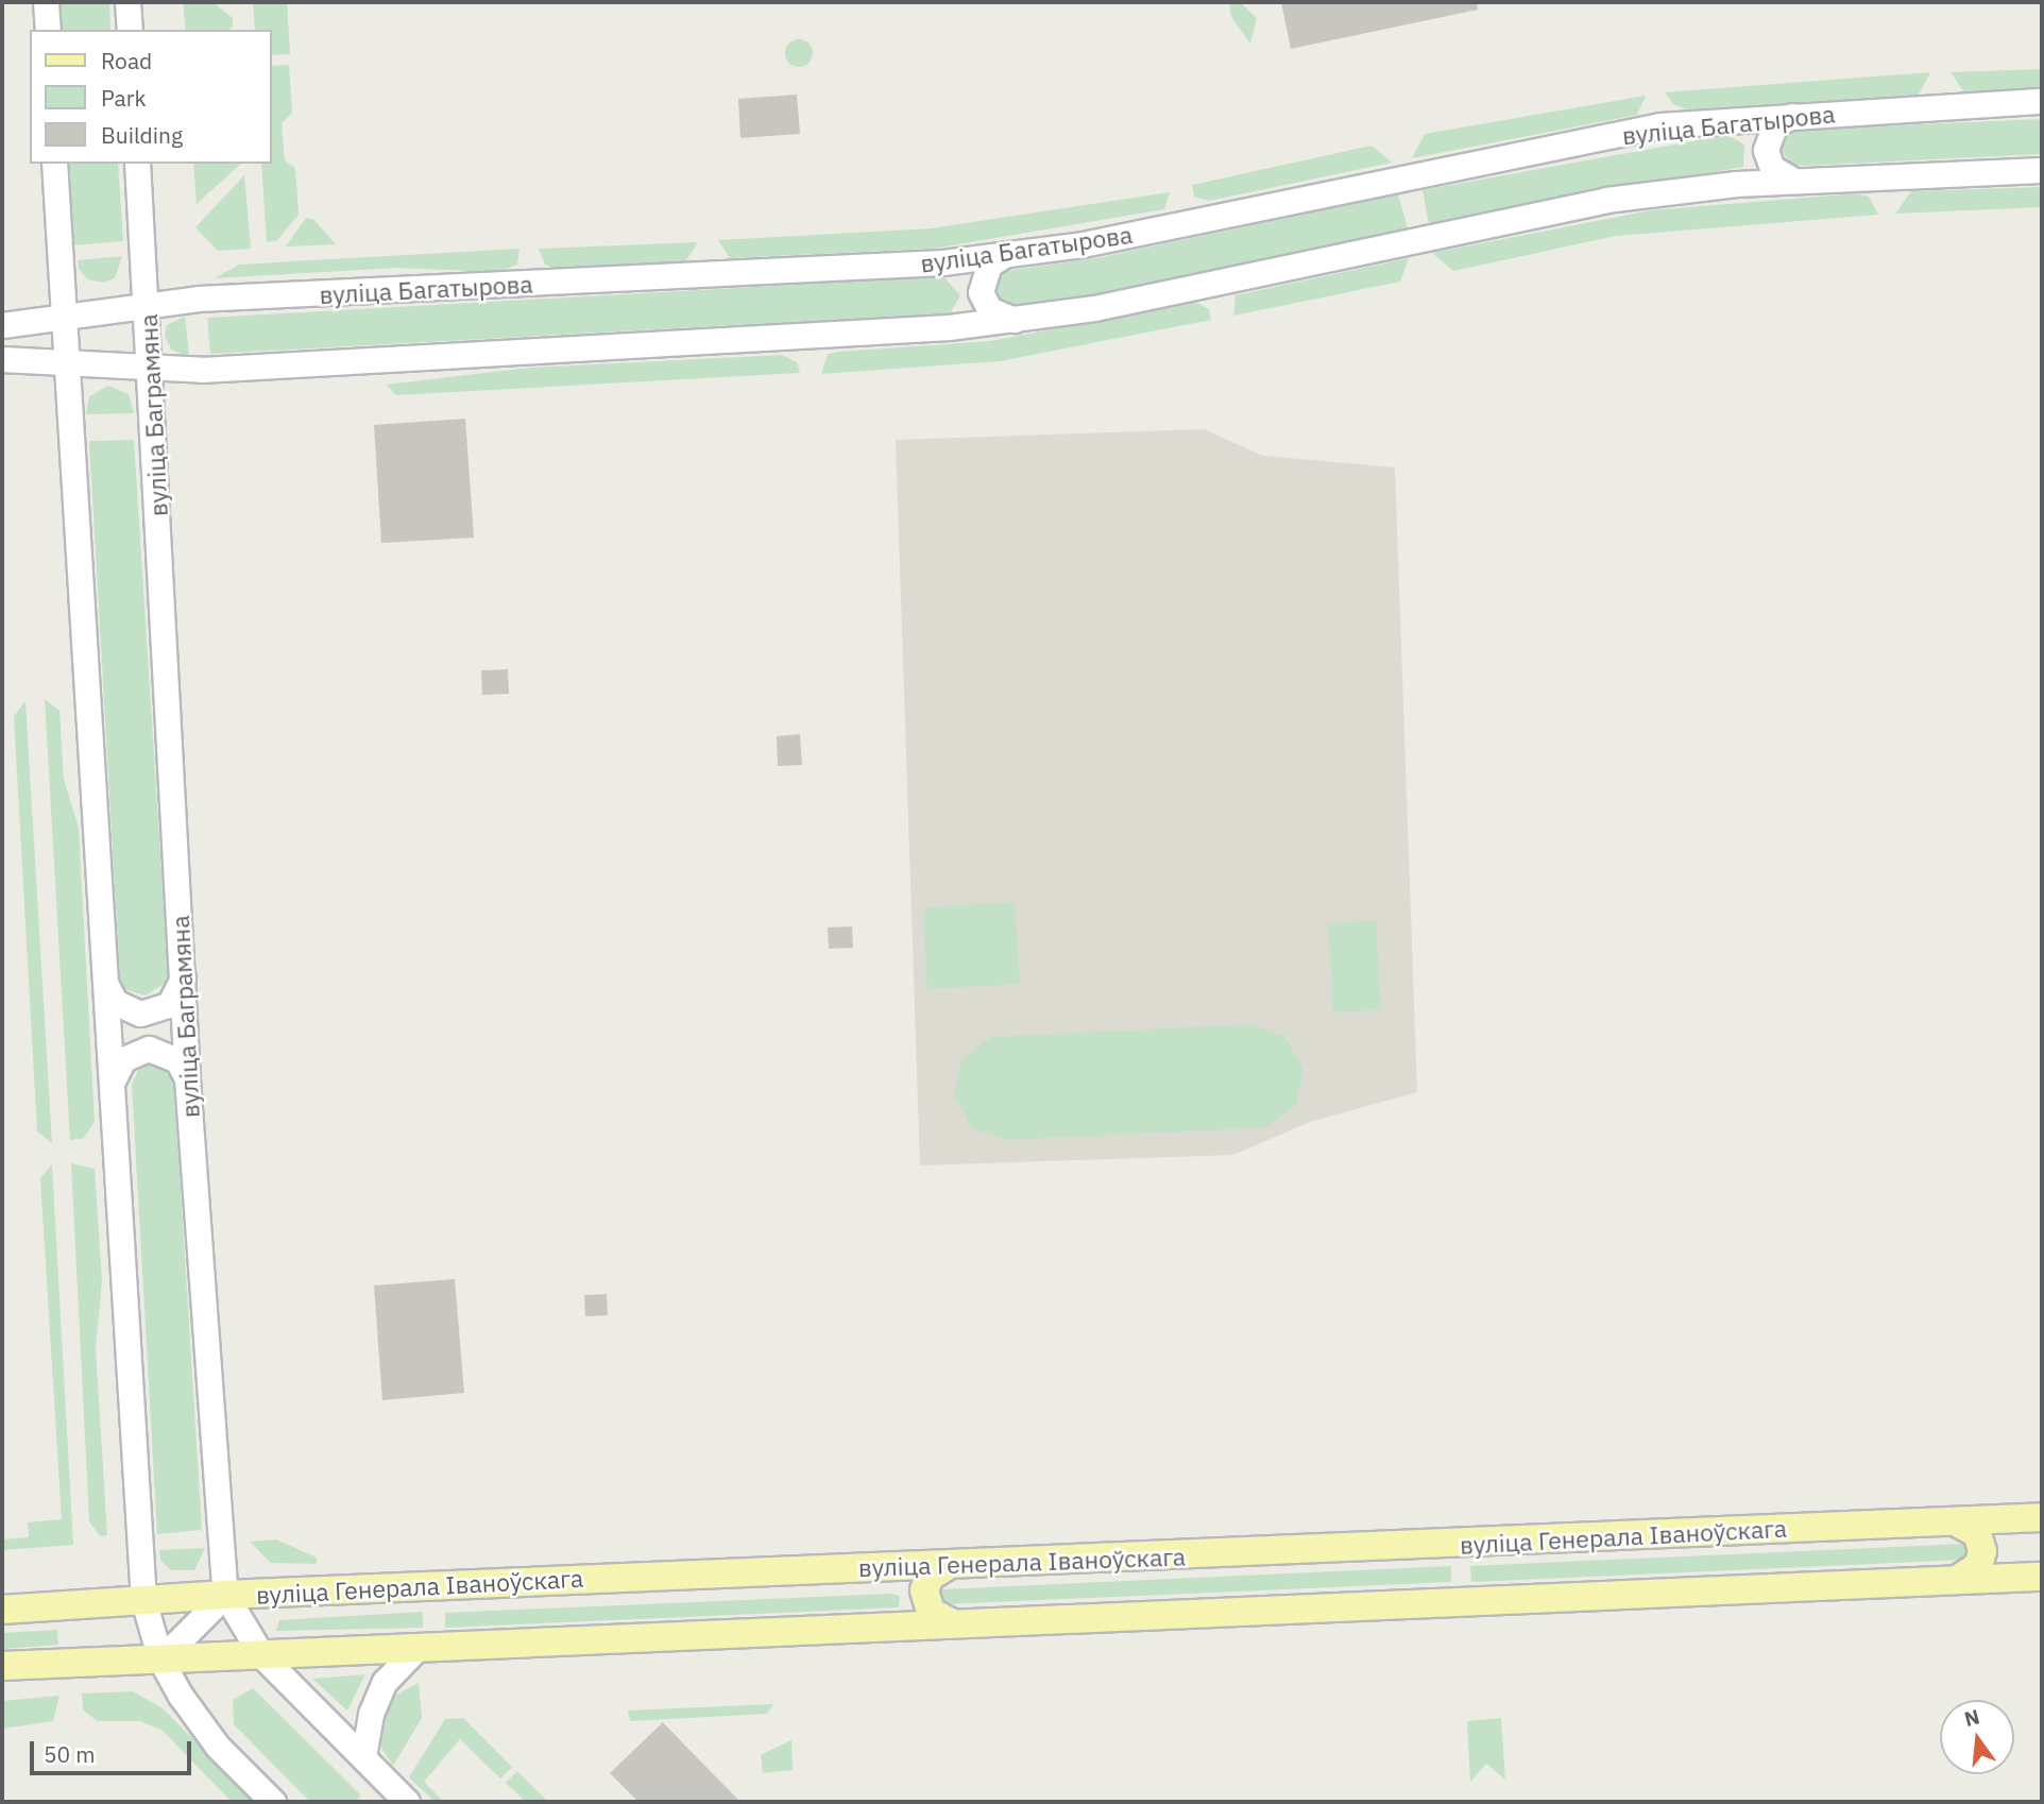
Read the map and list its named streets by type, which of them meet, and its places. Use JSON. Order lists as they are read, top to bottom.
{
  "streets": {
    "main road": ["вуліца Генерала Іваноўскага"],
    "street": ["вуліца Багатырова", "вуліца Баграмяна"]
  },
  "crossings": [
    ["вуліца Багатырова", "вуліца Баграмяна"],
    ["вуліца Баграмяна", "вуліца Генерала Іваноўскага"]
  ],
  "legend": ["Road", "Park", "Building"],
  "scale_bar": "50 m",
  "north": "top"
}
